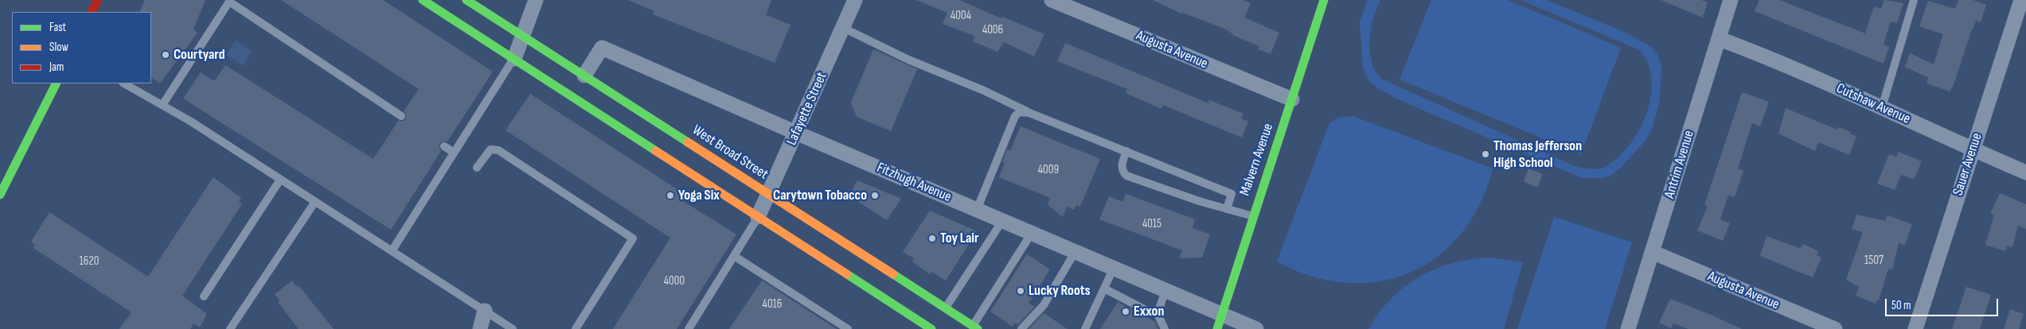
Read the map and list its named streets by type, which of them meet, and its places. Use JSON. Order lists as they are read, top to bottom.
{
  "streets": {
    "main road": ["West Broad Street", "Malvern Avenue"],
    "street": [
      "Augusta Avenue",
      "Cutshaw Avenue",
      "Lafayette Street",
      "Antrim Avenue",
      "Sauer Avenue",
      "Fitzhugh Avenue"
    ]
  },
  "crossings": [
    ["Augusta Avenue", "Malvern Avenue"],
    ["Augusta Avenue", "Antrim Avenue"],
    ["Cutshaw Avenue", "Antrim Avenue"],
    ["Cutshaw Avenue", "Sauer Avenue"],
    ["Lafayette Street", "West Broad Street"],
    ["Lafayette Street", "Fitzhugh Avenue"],
    ["West Broad Street", "Fitzhugh Avenue"],
    ["Malvern Avenue", "Fitzhugh Avenue"]
  ],
  "places": [
    "Courtyard",
    "Thomas Jefferson High School",
    "Yoga Six",
    "Carytown Tobacco",
    "Toy Lair",
    "Lucky Roots",
    "Exxon"
  ],
  "house_numbers": [
    "4004",
    "4006",
    "4009",
    "4015",
    "1507",
    "1620",
    "4000",
    "4016"
  ],
  "legend": ["Fast", "Slow", "Jam"],
  "scale_bar": "50 m"
}
